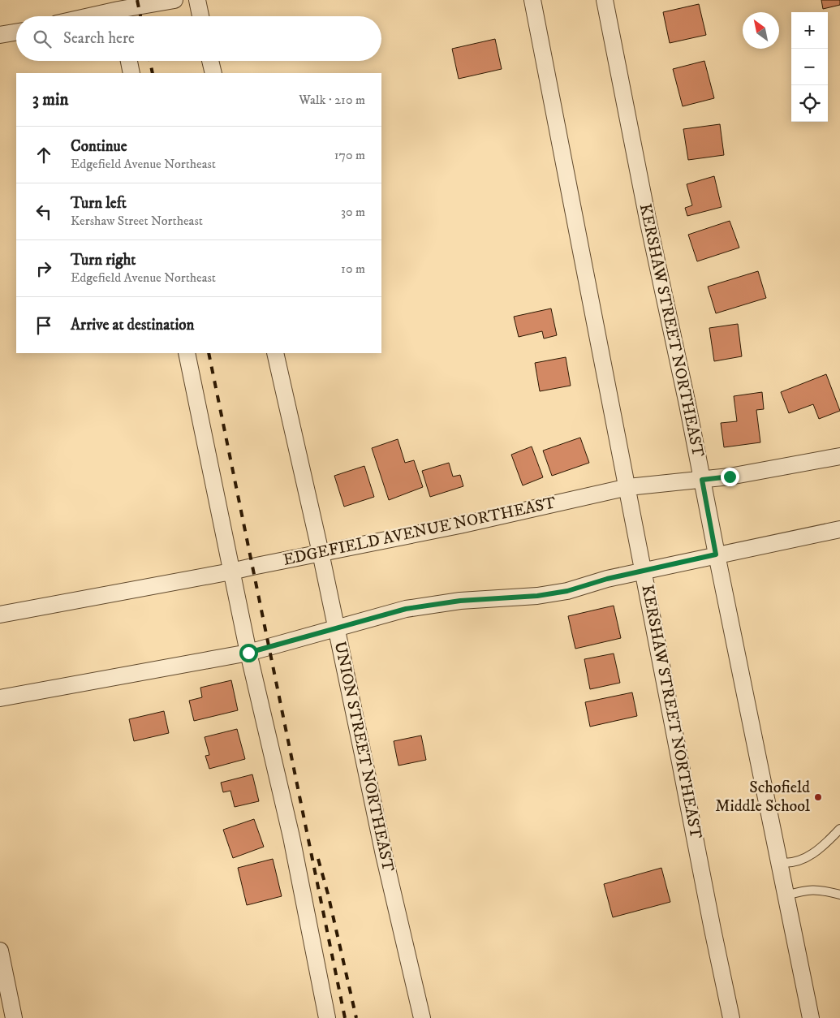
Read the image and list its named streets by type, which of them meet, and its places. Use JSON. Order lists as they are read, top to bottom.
{
  "streets": {
    "street": ["KERSHAW STREET NORTHEAST", "EDGEFIELD AVENUE NORTHEAST", "UNION STREET NORTHEAST"]
  },
  "crossings": [
    ["KERSHAW STREET NORTHEAST", "EDGEFIELD AVENUE NORTHEAST"],
    ["EDGEFIELD AVENUE NORTHEAST", "UNION STREET NORTHEAST"]
  ],
  "places": ["Schofield Middle School"],
  "north": "top left",
  "page": {
    "map_buttons": ["+", "−"],
    "search": "Search here",
    "heading": ["3 min", "Walk · 210 m"],
    "list": [
      ["Continue", "Edgefield Avenue Northeast", "170 m"],
      ["Turn left", "Kershaw Street Northeast", "30 m"],
      ["Turn right", "Edgefield Avenue Northeast", "10 m"],
      "Arrive at destination"
    ]
  }
}
